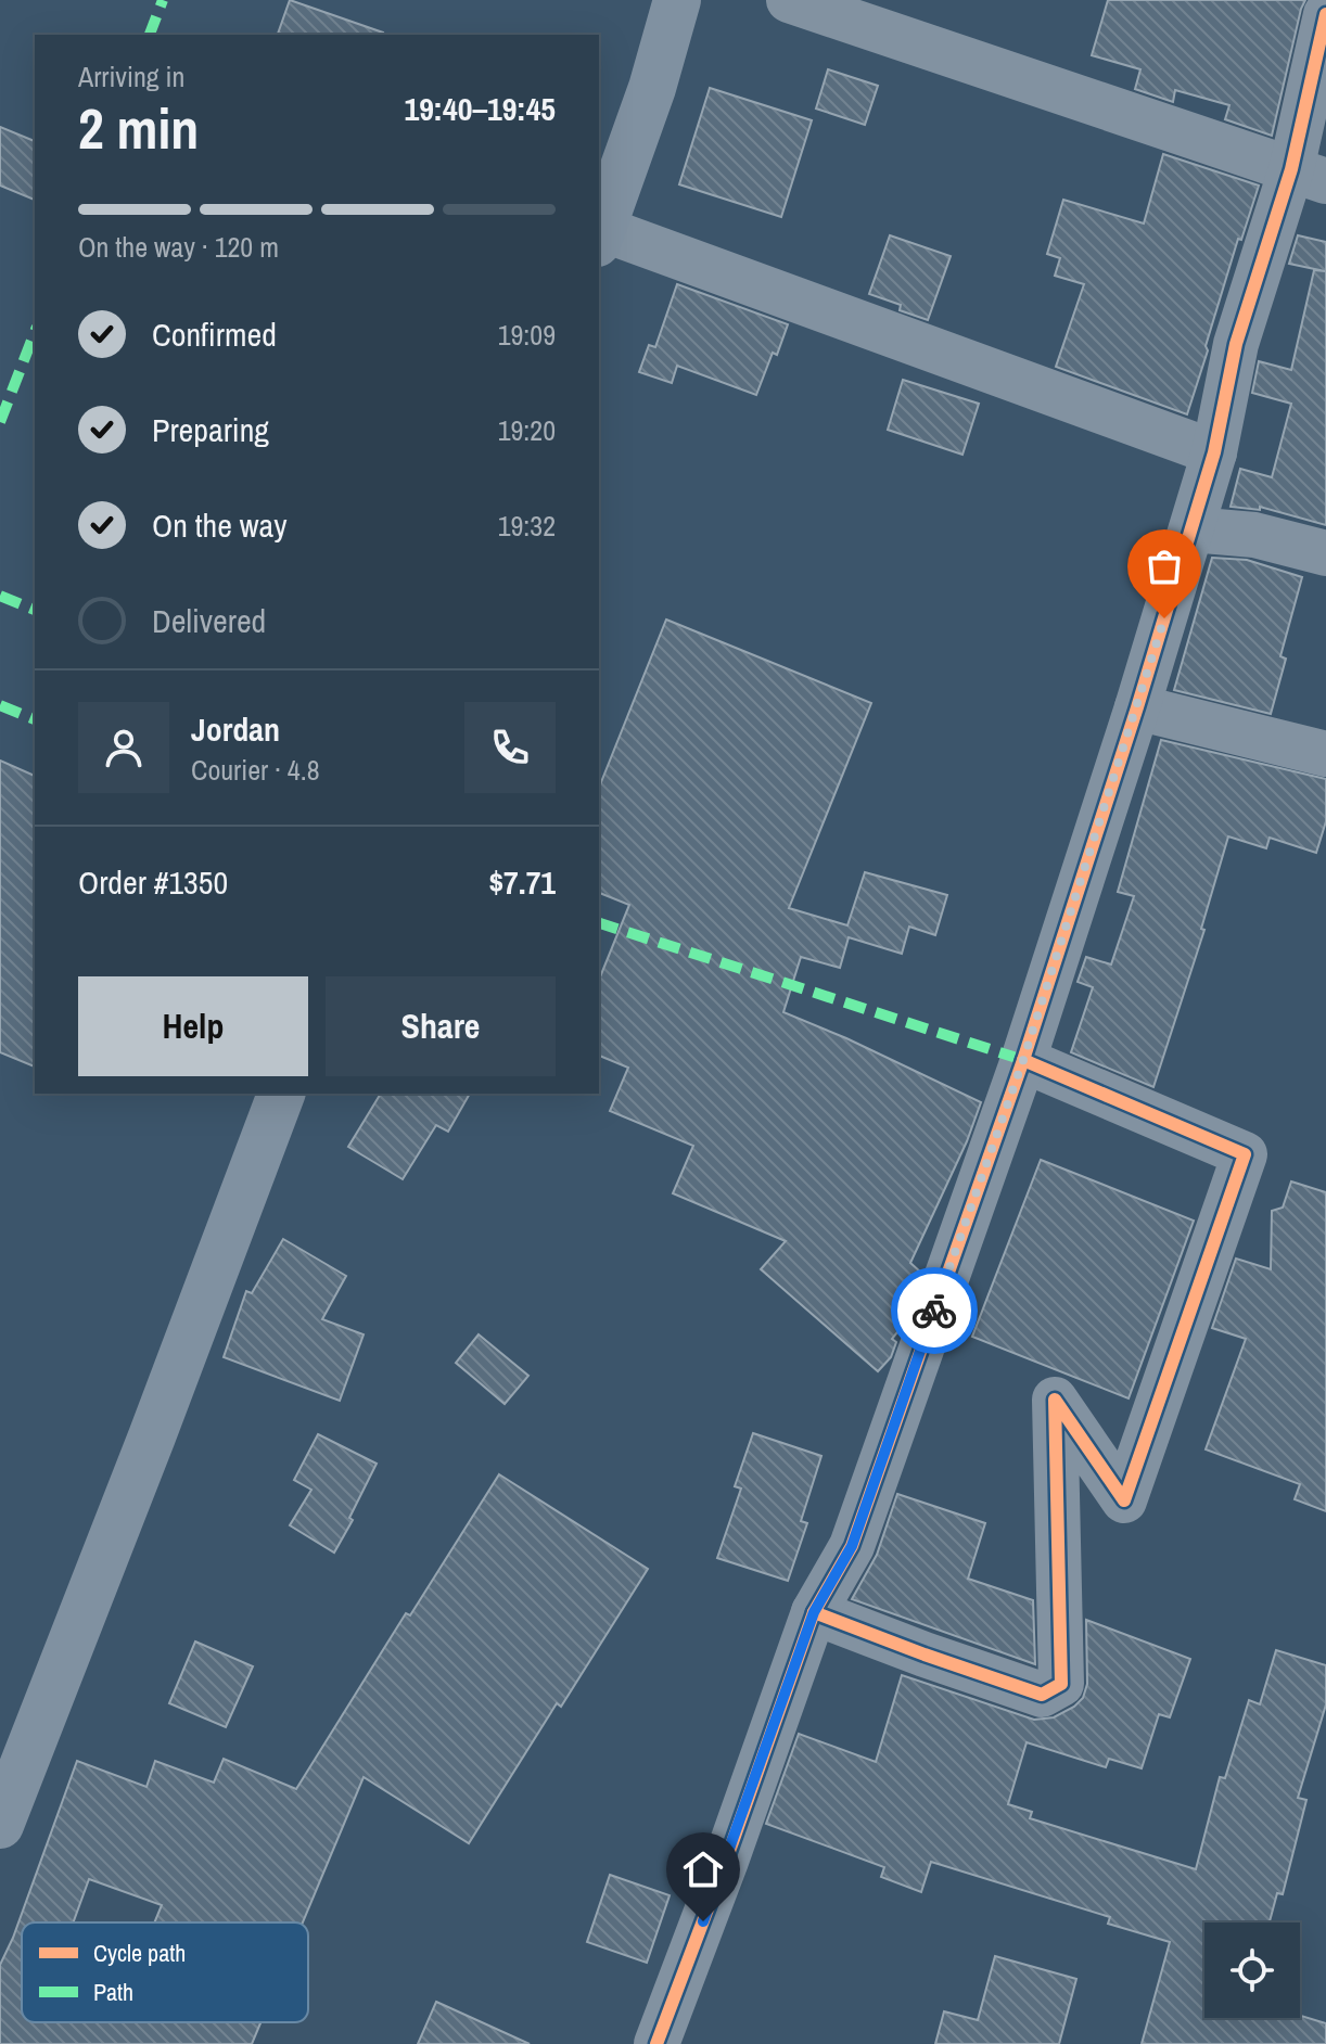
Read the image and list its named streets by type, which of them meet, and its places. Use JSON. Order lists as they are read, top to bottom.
{
  "legend": ["Cycle path", "Path"],
  "page": {
    "heading": ["2 min", "Arriving in", "19:40–19:45"],
    "panel": [
      "Jordan",
      "Courier · 4.8",
      "Order #1350",
      "$7.71"
    ],
    "bar": "On the way · 120 m",
    "list": [
      ["Confirmed", "19:09"],
      ["Preparing", "19:20"],
      ["On the way", "19:32"],
      "Delivered"
    ],
    "buttons": ["Help", "Share"]
  }
}
